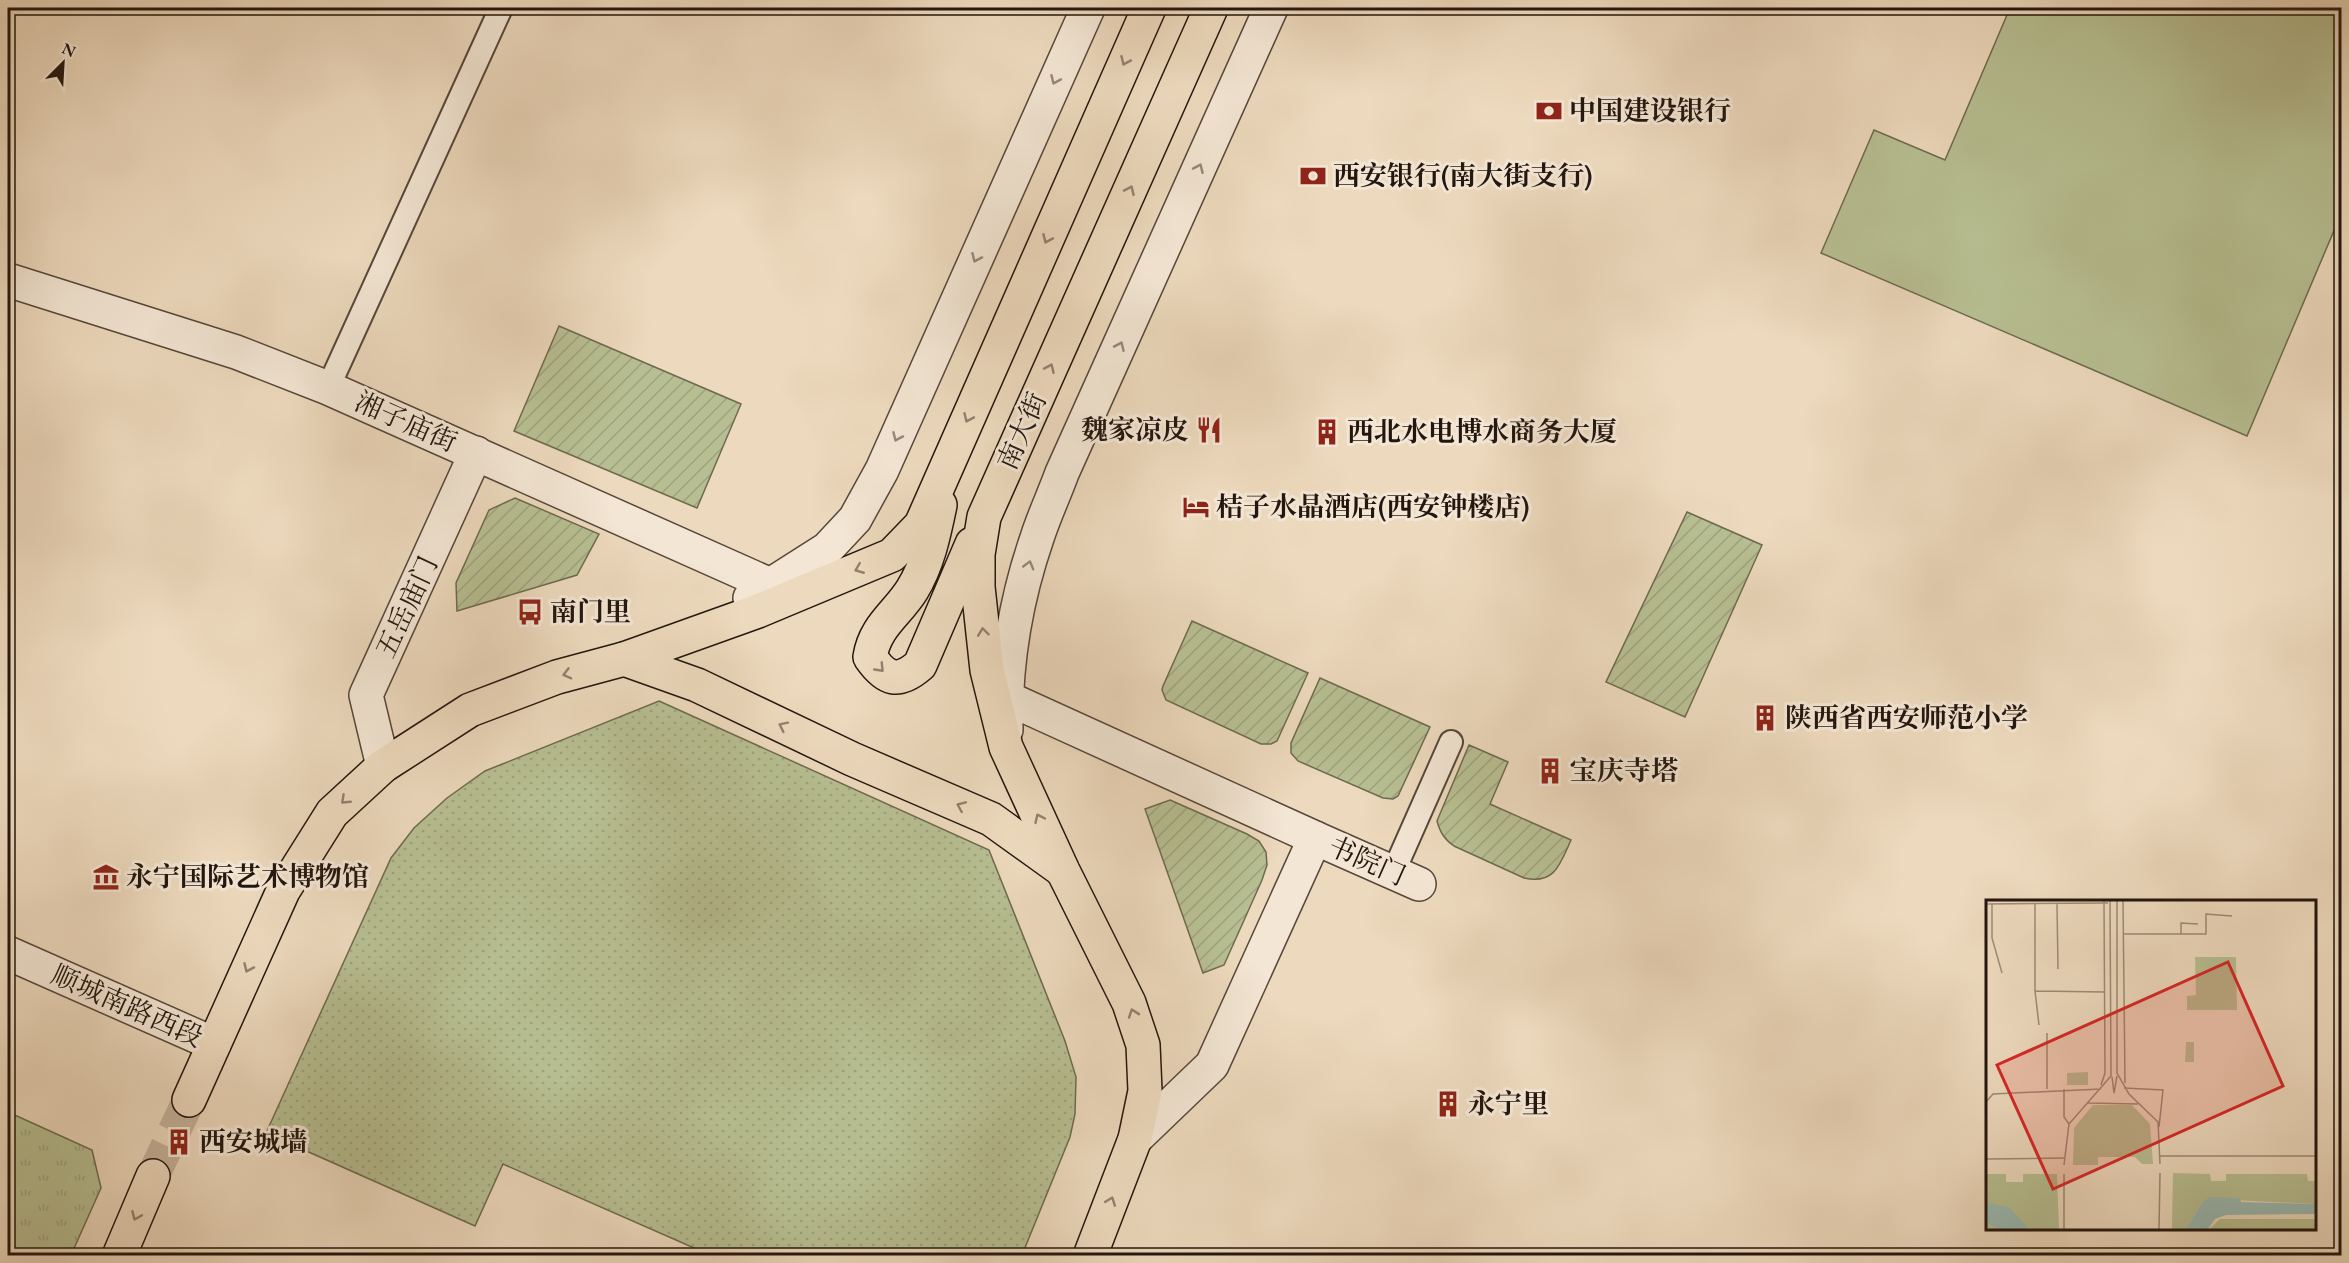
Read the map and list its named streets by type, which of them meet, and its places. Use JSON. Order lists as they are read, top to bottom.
{
  "streets": {
    "main road": ["南大街"],
    "street": [
      "湘子庙街",
      "五岳庙门",
      "书院门",
      "顺城南路西段"
    ]
  },
  "crossings": [
    ["湘子庙街", "南大街"],
    ["湘子庙街", "五岳庙门"],
    ["南大街", "五岳庙门"],
    ["南大街", "顺城南路西段"]
  ],
  "places": {
    "bank": ["中国建设银行", "西安银行(南大街支行)"],
    "restaurant": ["魏家凉皮"],
    "building": [
      "西北水电博水商务大厦",
      "陕西省西安师范小学",
      "宝庆寺塔",
      "永宁里",
      "西安城墙"
    ],
    "hotel": ["桔子水晶酒店(西安钟楼店)"],
    "bus stop": ["南门里"],
    "museum": ["永宁国际艺术博物馆"]
  },
  "north": "top right"
}
